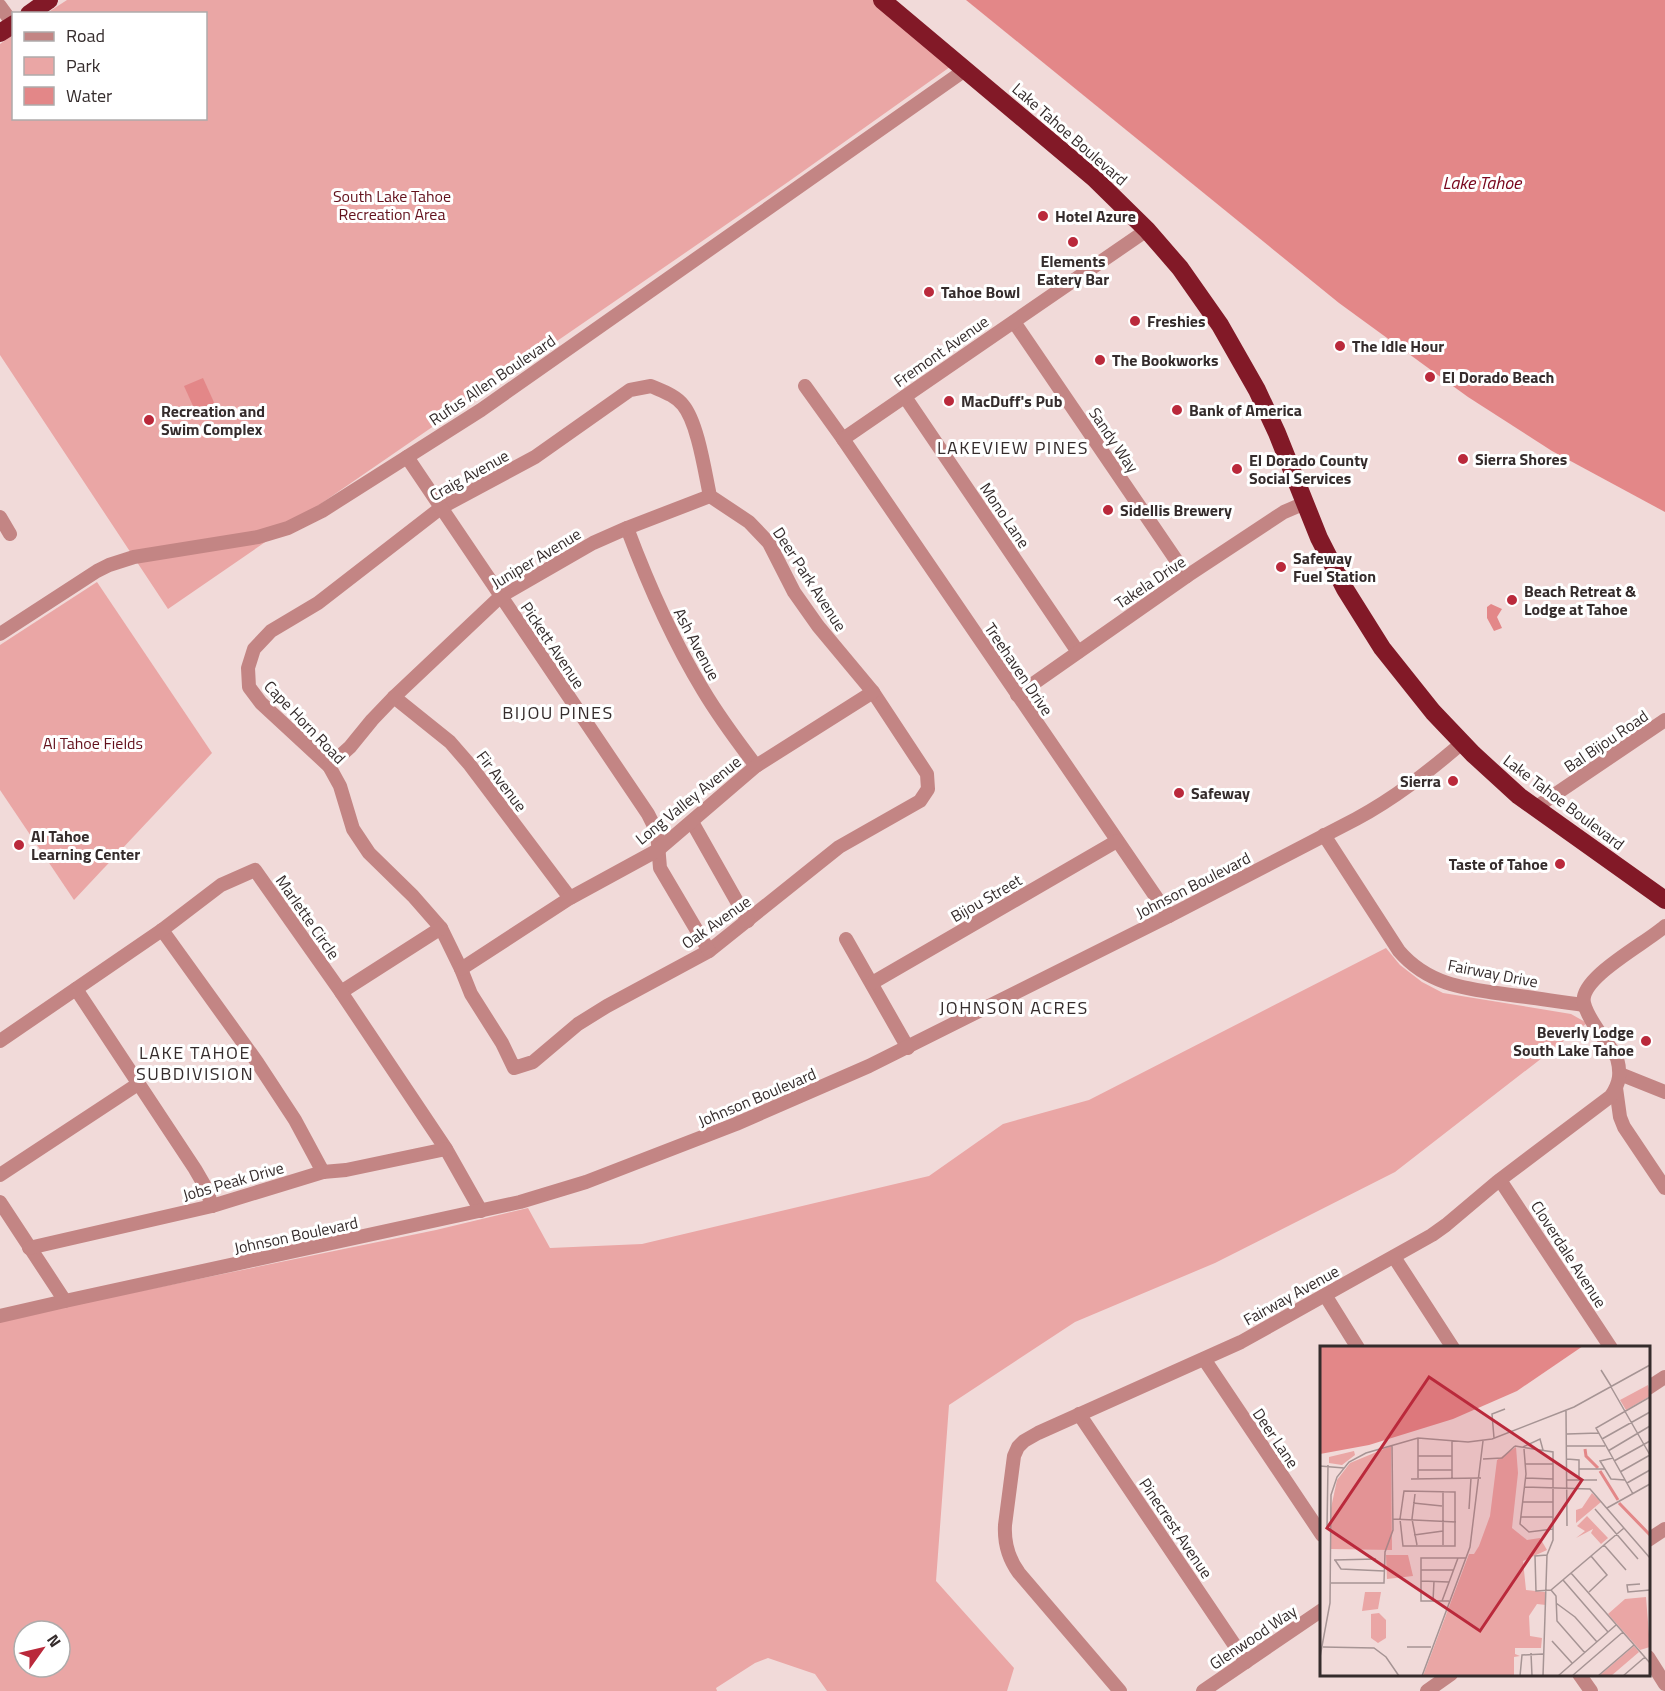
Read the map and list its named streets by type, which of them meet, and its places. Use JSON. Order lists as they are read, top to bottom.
{
  "streets": {
    "highway": ["Lake Tahoe Boulevard"],
    "street": [
      "Fremont Avenue",
      "Rufus Allen Boulevard",
      "Sandy Way",
      "Craig Avenue",
      "Mono Lane",
      "Juniper Avenue",
      "Deer Park Avenue",
      "Takela Drive",
      "Ash Avenue",
      "Pickett Avenue",
      "Treehaven Drive",
      "Cape Horn Road",
      "Bal Bijou Road",
      "Fir Avenue",
      "Long Valley Avenue",
      "Johnson Boulevard",
      "Bijou Street",
      "Marlette Circle",
      "Oak Avenue",
      "Fairway Drive",
      "Jobs Peak Drive",
      "Cloverdale Avenue",
      "Fairway Avenue",
      "Deer Lane",
      "Pinecrest Avenue",
      "Glenwood Way"
    ]
  },
  "crossings": [
    ["Lake Tahoe Boulevard", "Fremont Avenue"],
    ["Lake Tahoe Boulevard", "Rufus Allen Boulevard"],
    ["Lake Tahoe Boulevard", "Takela Drive"],
    ["Lake Tahoe Boulevard", "Bal Bijou Road"],
    ["Lake Tahoe Boulevard", "Johnson Boulevard"],
    ["Fremont Avenue", "Sandy Way"],
    ["Fremont Avenue", "Mono Lane"],
    ["Fremont Avenue", "Treehaven Drive"],
    ["Rufus Allen Boulevard", "Pickett Avenue"],
    ["Sandy Way", "Takela Drive"],
    ["Craig Avenue", "Juniper Avenue"],
    ["Craig Avenue", "Deer Park Avenue"],
    ["Craig Avenue", "Pickett Avenue"],
    ["Craig Avenue", "Cape Horn Road"],
    ["Mono Lane", "Takela Drive"],
    ["Juniper Avenue", "Deer Park Avenue"],
    ["Juniper Avenue", "Ash Avenue"],
    ["Juniper Avenue", "Pickett Avenue"],
    ["Juniper Avenue", "Cape Horn Road"],
    ["Juniper Avenue", "Fir Avenue"],
    ["Deer Park Avenue", "Long Valley Avenue"],
    ["Deer Park Avenue", "Oak Avenue"],
    ["Takela Drive", "Treehaven Drive"],
    ["Ash Avenue", "Long Valley Avenue"],
    ["Pickett Avenue", "Long Valley Avenue"],
    ["Pickett Avenue", "Oak Avenue"],
    ["Treehaven Drive", "Johnson Boulevard"],
    ["Treehaven Drive", "Bijou Street"],
    ["Cape Horn Road", "Long Valley Avenue"],
    ["Cape Horn Road", "Oak Avenue"],
    ["Fir Avenue", "Long Valley Avenue"],
    ["Johnson Boulevard", "Marlette Circle"],
    ["Johnson Boulevard", "Fairway Drive"],
    ["Marlette Circle", "Jobs Peak Drive"],
    ["Cloverdale Avenue", "Fairway Avenue"],
    ["Fairway Avenue", "Deer Lane"],
    ["Fairway Avenue", "Pinecrest Avenue"],
    ["Pinecrest Avenue", "Glenwood Way"]
  ],
  "districts": [
    "LAKEVIEW PINES",
    "BIJOU PINES",
    "JOHNSON ACRES",
    "LAKE TAHOE SUBDIVISION"
  ],
  "water": ["Lake Tahoe"],
  "parks": ["South Lake Tahoe Recreation Area", "Al Tahoe Fields"],
  "places": [
    "Hotel Azure",
    "Elements Eatery Bar",
    "Tahoe Bowl",
    "Freshies",
    "The Idle Hour",
    "The Bookworks",
    "El Dorado Beach",
    "MacDuff's Pub",
    "Bank of America",
    "Recreation and Swim Complex",
    "Sierra Shores",
    "El Dorado County Social Services",
    "Sidellis Brewery",
    "Safeway Fuel Station",
    "Beach Retreat & Lodge at Tahoe",
    "Sierra",
    "Safeway",
    "Al Tahoe Learning Center",
    "Taste of Tahoe",
    "Beverly Lodge South Lake Tahoe"
  ],
  "legend": ["Road", "Park", "Water"],
  "north": "top right"
}
